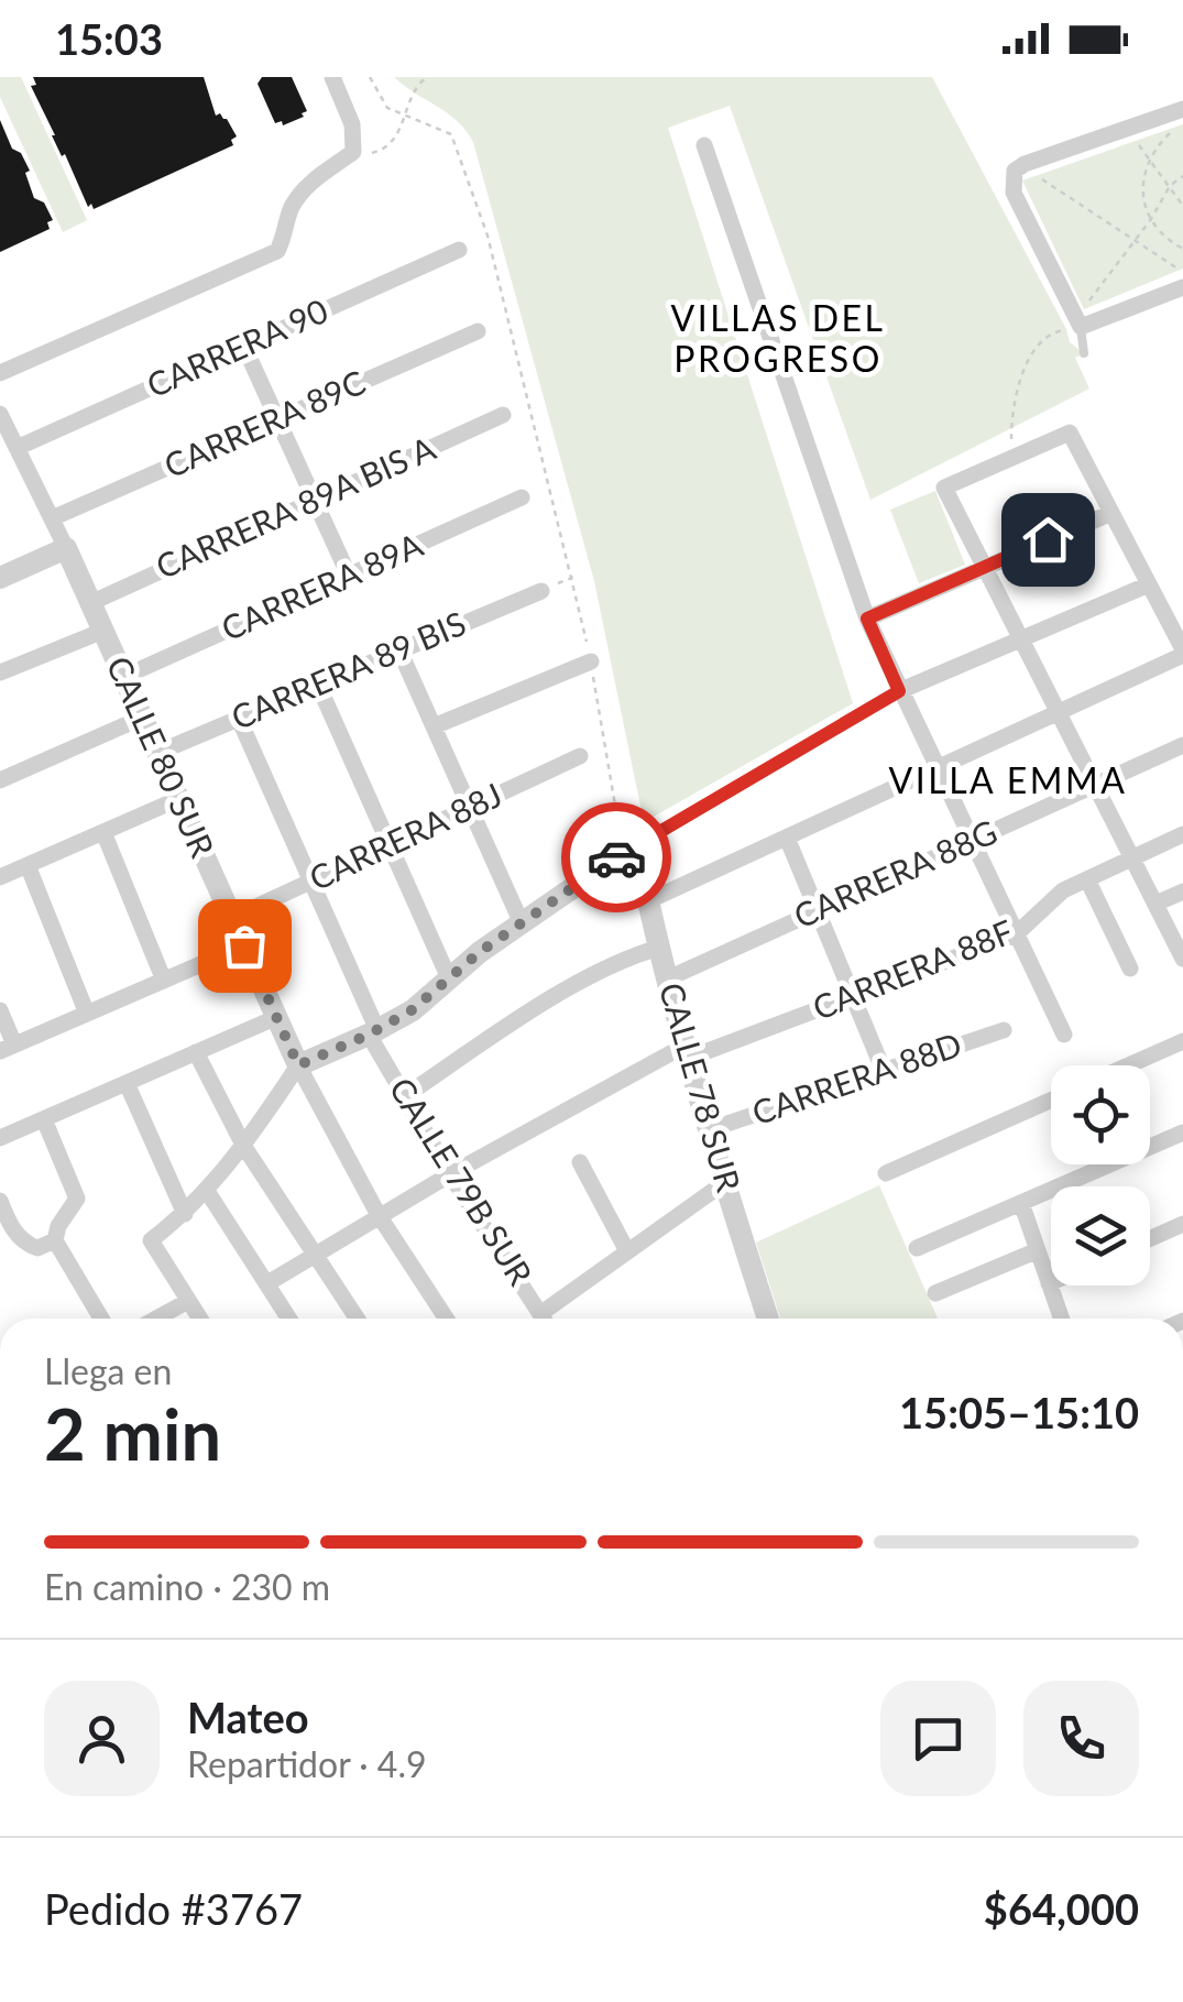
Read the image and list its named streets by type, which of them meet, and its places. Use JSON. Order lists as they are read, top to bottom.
{
  "streets": {
    "street": [
      "CARRERA 90",
      "CARRERA 89C",
      "CARRERA 89A BIS A",
      "CARRERA 89A",
      "CARRERA 89 BIS",
      "CALLE 80 SUR",
      "CARRERA 88J",
      "CARRERA 88G",
      "CARRERA 88F",
      "CARRERA 88D",
      "CALLE 78 SUR",
      "CALLE 79B SUR"
    ]
  },
  "crossings": [
    ["CARRERA 90", "CALLE 80 SUR"],
    ["CARRERA 89C", "CALLE 80 SUR"],
    ["CARRERA 89A BIS A", "CALLE 80 SUR"],
    ["CARRERA 89A", "CALLE 80 SUR"],
    ["CARRERA 89 BIS", "CALLE 80 SUR"],
    ["CARRERA 89 BIS", "CALLE 79B SUR"],
    ["CALLE 80 SUR", "CARRERA 88J"],
    ["CALLE 80 SUR", "CARRERA 88F"],
    ["CARRERA 88J", "CALLE 79B SUR"],
    ["CARRERA 88G", "CALLE 78 SUR"],
    ["CARRERA 88F", "CALLE 78 SUR"],
    ["CARRERA 88F", "CALLE 79B SUR"],
    ["CARRERA 88D", "CALLE 78 SUR"]
  ],
  "districts": ["VILLAS DEL PROGRESO", "VILLA EMMA"],
  "page": {
    "status": "15:03",
    "heading": ["2 min", "Llega en", "15:05–15:10"],
    "panel": [
      "Mateo",
      "Repartidor · 4.9",
      "Pedido #3767",
      "$64,000"
    ],
    "bar": "En camino · 230 m"
  }
}
